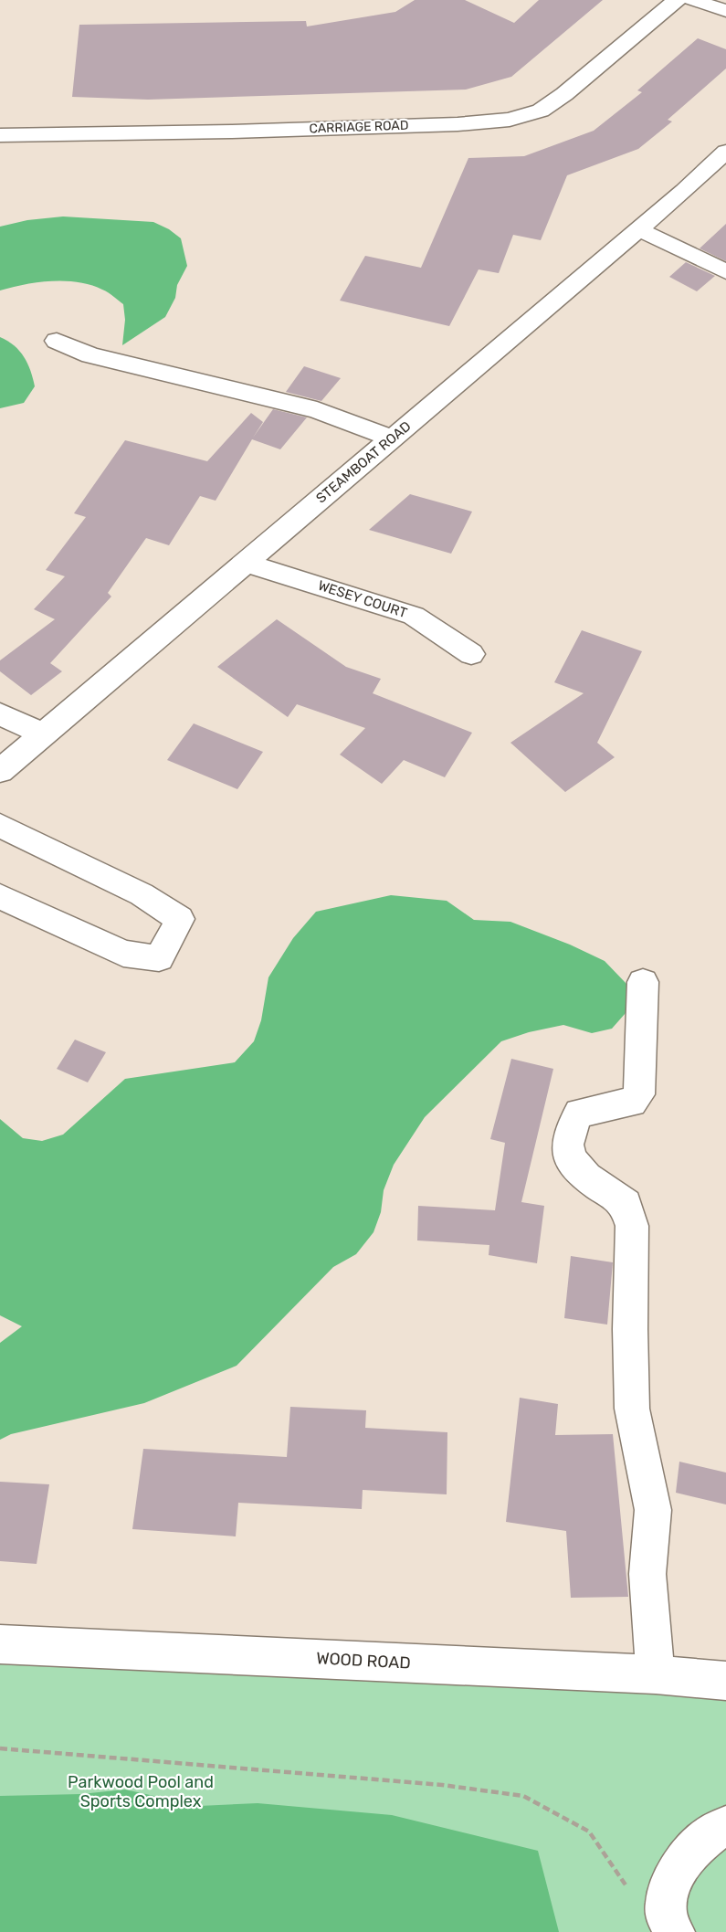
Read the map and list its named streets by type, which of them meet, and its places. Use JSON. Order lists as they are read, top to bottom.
{
  "streets": {
    "street": [
      "CARRIAGE ROAD",
      "STEAMBOAT ROAD",
      "WESEY COURT",
      "WOOD ROAD"
    ]
  },
  "crossings": [
    ["STEAMBOAT ROAD", "WESEY COURT"]
  ],
  "parks": ["Parkwood Pool and Sports Complex"]
}
